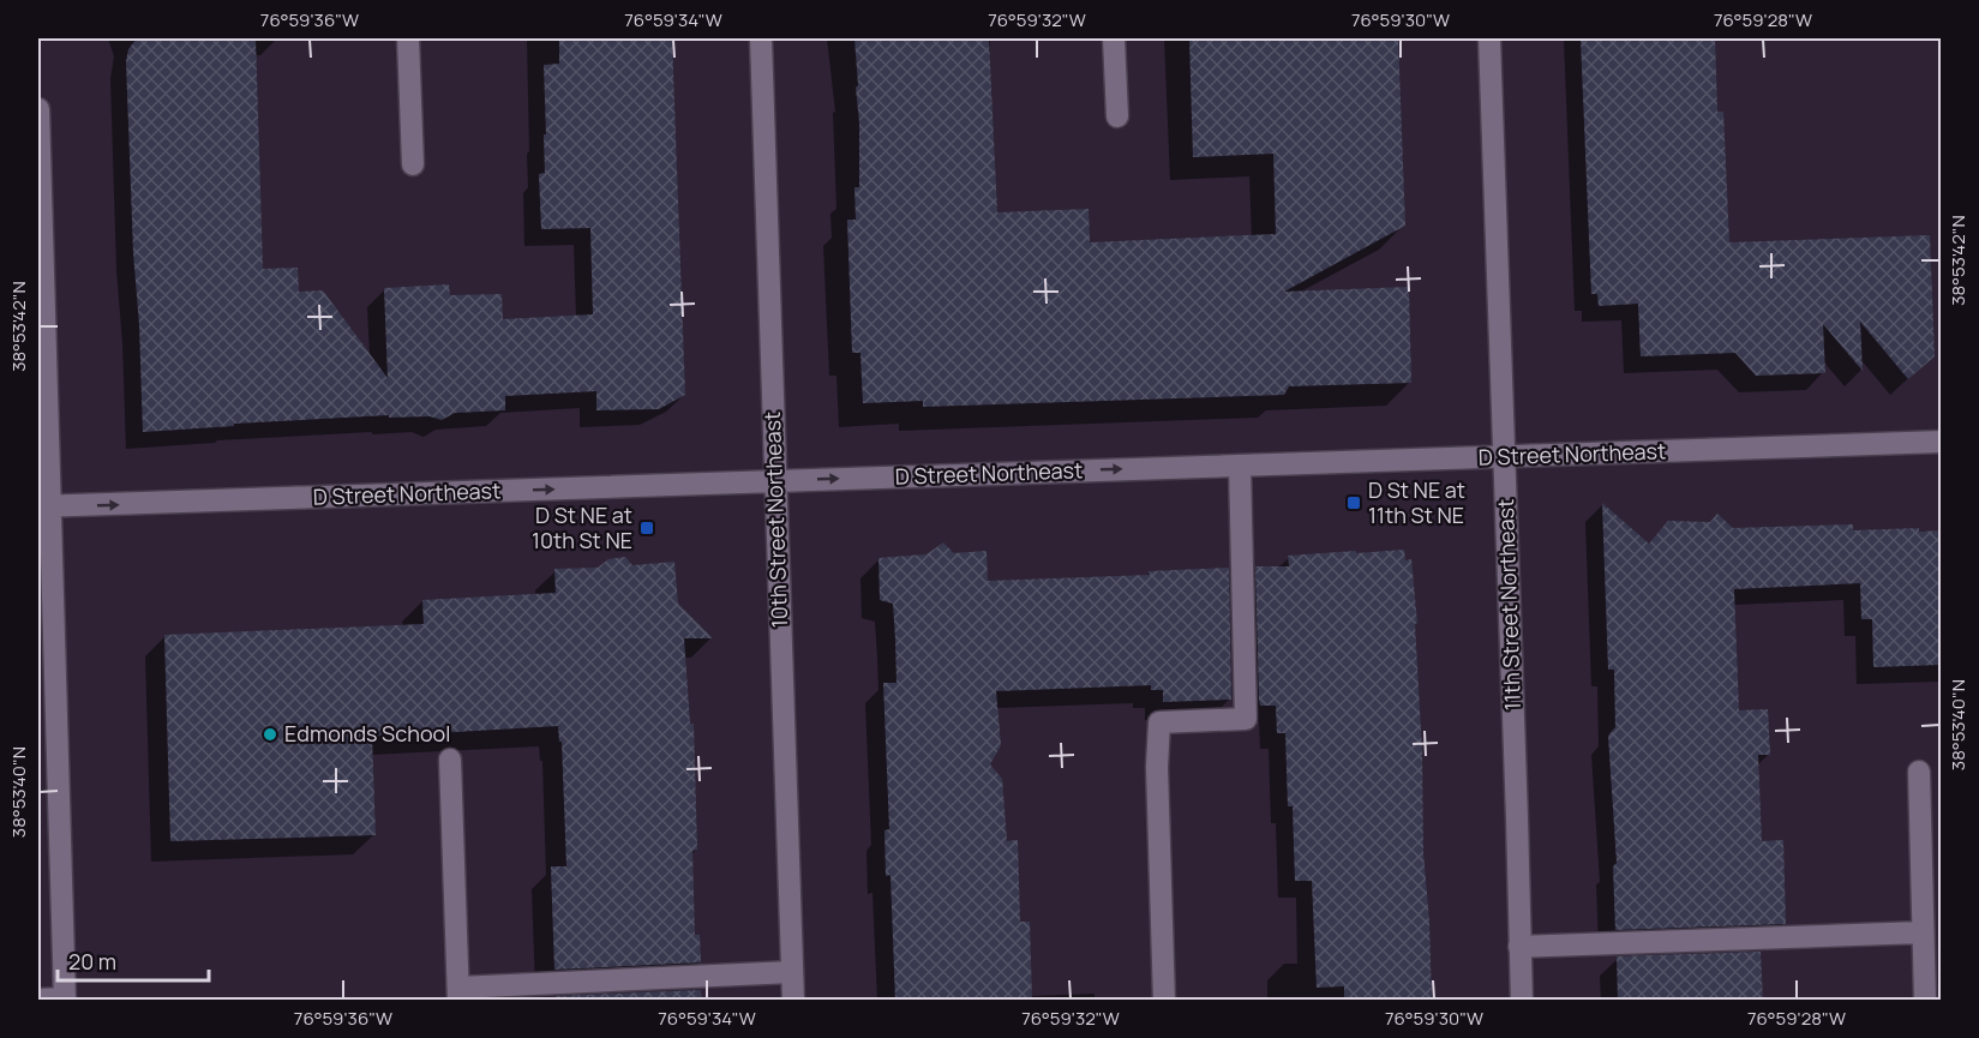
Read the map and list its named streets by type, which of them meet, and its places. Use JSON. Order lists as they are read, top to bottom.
{
  "streets": {
    "street": ["D Street Northeast", "10th Street Northeast", "11th Street Northeast"]
  },
  "crossings": [
    ["D Street Northeast", "10th Street Northeast"],
    ["D Street Northeast", "11th Street Northeast"]
  ],
  "one_way": ["D Street Northeast"],
  "places": {
    "transit": ["D St NE at 11th St NE", "D St NE at 10th St NE"],
    "other": ["Edmonds School"]
  },
  "scale_bar": "20 m",
  "coordinates": [
    "76°59'36\"W",
    "76°59'34\"W",
    "76°59'32\"W",
    "76°59'30\"W",
    "76°59'28\"W",
    "38°53'42\"N",
    "38°53'40\"N"
  ]
}
